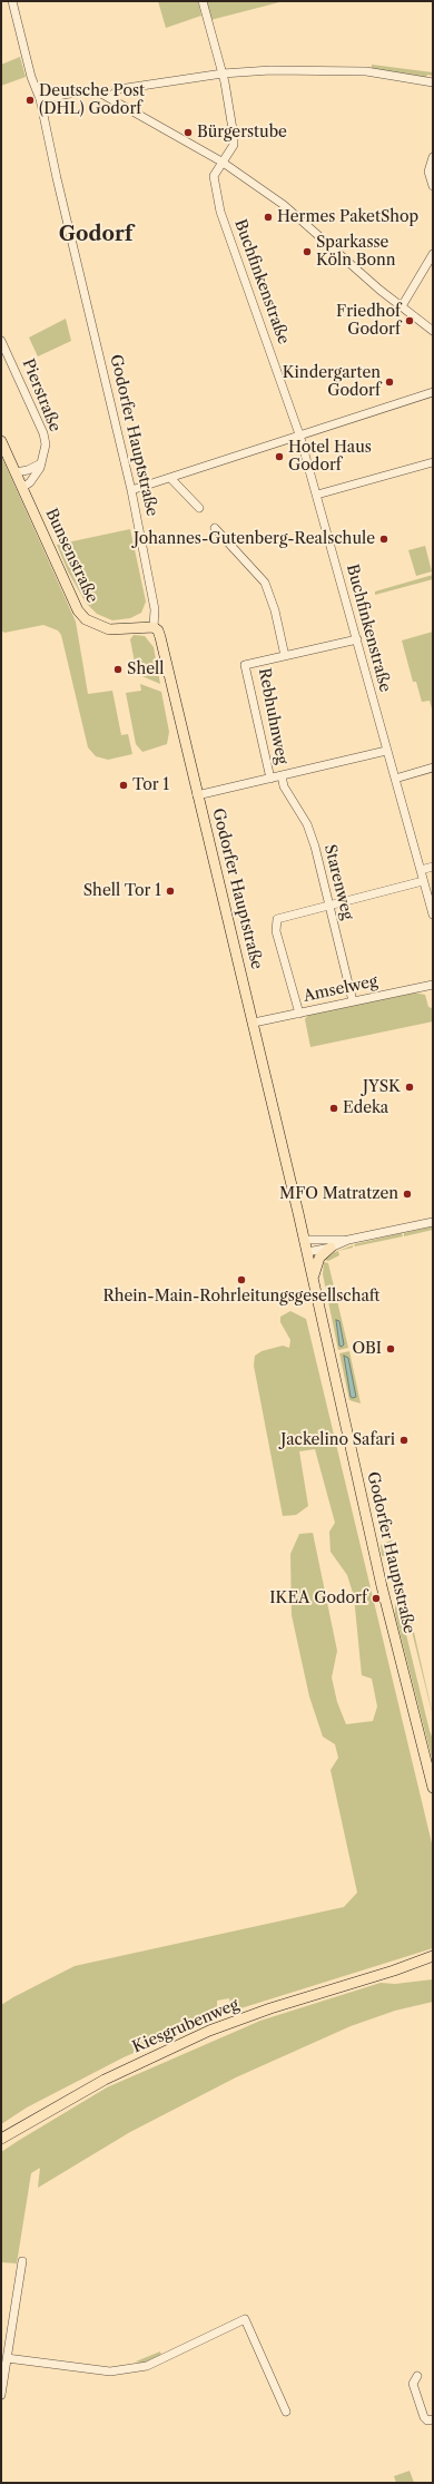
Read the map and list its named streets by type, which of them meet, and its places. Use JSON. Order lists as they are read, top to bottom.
{
  "streets": {
    "main road": ["Godorfer Hauptstraße", "Bunsenstraße", "Kiesgrubenweg"],
    "street": [
      "Buchfinkenstraße",
      "Pierstraße",
      "Rebhuhnweg",
      "Starenweg",
      "Amselweg"
    ]
  },
  "crossings": [
    ["Buchfinkenstraße", "Rebhuhnweg"],
    ["Pierstraße", "Bunsenstraße"],
    ["Godorfer Hauptstraße", "Bunsenstraße"],
    ["Godorfer Hauptstraße", "Amselweg"],
    ["Starenweg", "Amselweg"]
  ],
  "districts": ["Godorf"],
  "places": [
    "Deutsche Post (DHL) Godorf",
    "Bürgerstube",
    "Hermes PaketShop",
    "Sparkasse Köln Bonn",
    "Friedhof Godorf",
    "Kindergarten Godorf",
    "Hotel Haus Godorf",
    "Johannes-Gutenberg-Realschule",
    "Shell",
    "Tor 1",
    "Shell Tor 1",
    "JYSK",
    "Edeka",
    "MFO Matratzen",
    "Rhein-Main-Rohrleitungsgesellschaft",
    "OBI",
    "Jackelino Safari",
    "IKEA Godorf"
  ]
}
